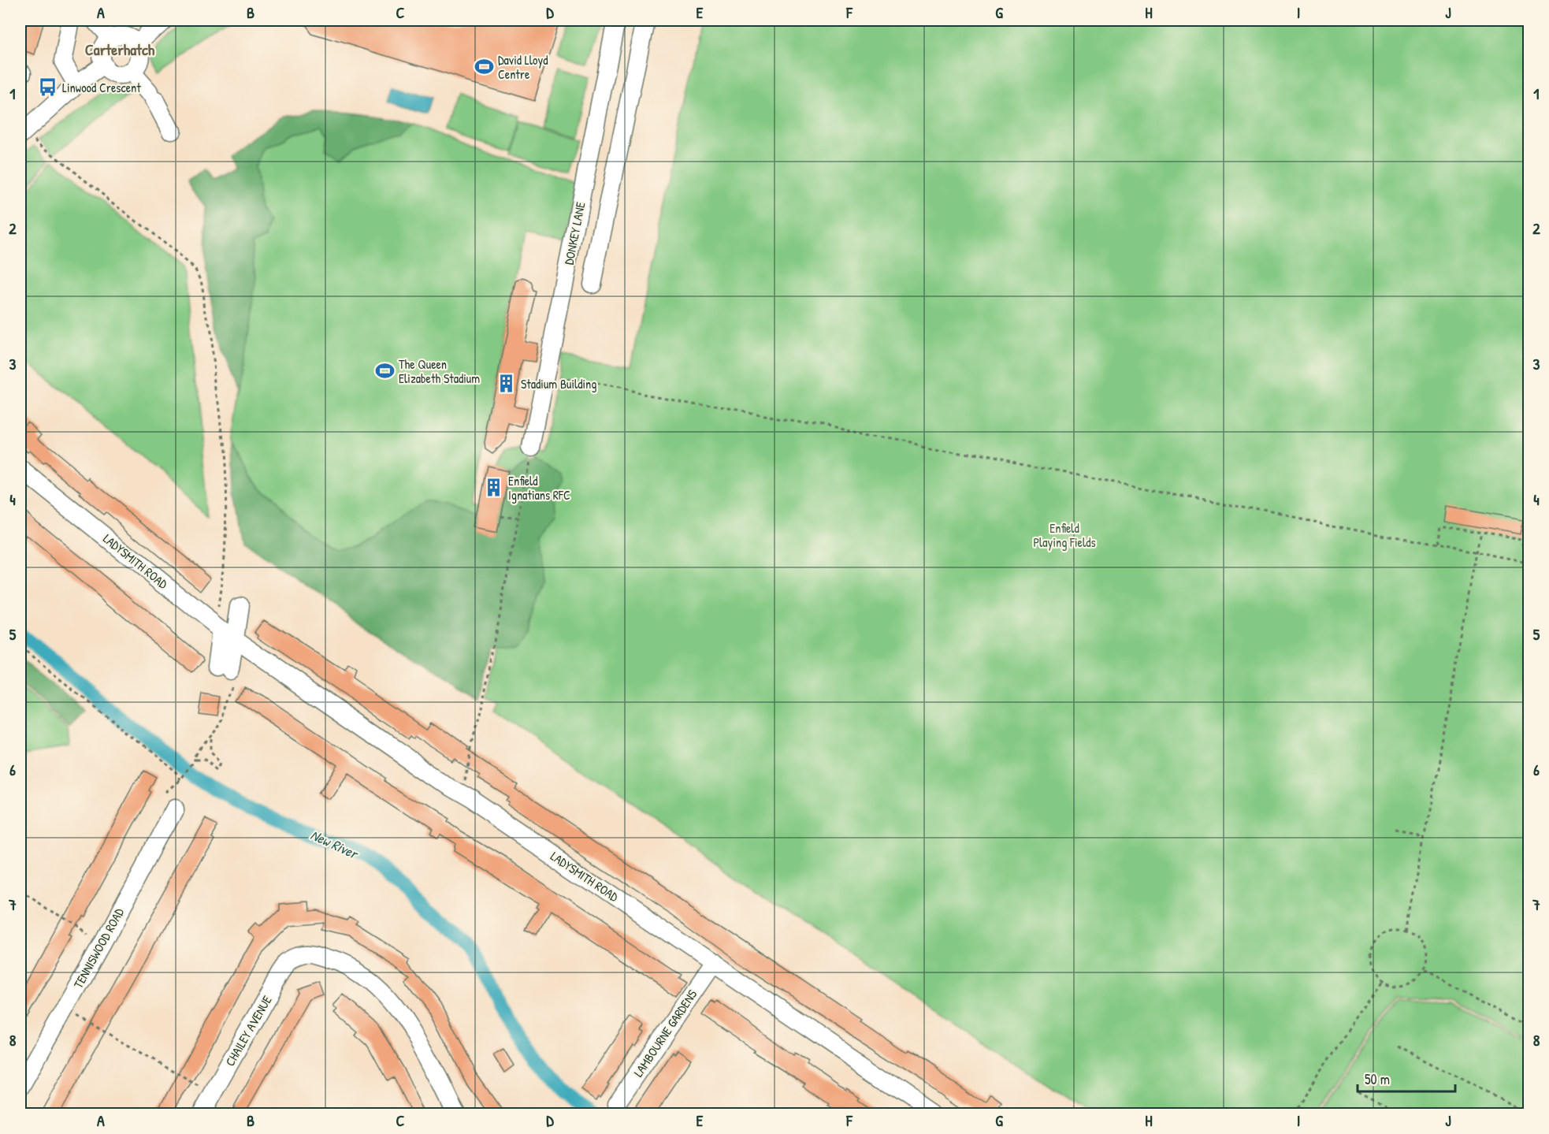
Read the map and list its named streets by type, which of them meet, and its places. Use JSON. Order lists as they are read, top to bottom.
{
  "streets": {
    "street": [
      "DONKEY LANE",
      "LADYSMITH ROAD",
      "TENNISWOOD ROAD",
      "CHAILEY AVENUE",
      "LAMBOURNE GARDENS"
    ]
  },
  "crossings": [
    ["LADYSMITH ROAD", "LAMBOURNE GARDENS"]
  ],
  "districts": ["Carterhatch"],
  "water": ["New River"],
  "parks": ["Enfield Playing Fields"],
  "places": {
    "sports": ["David Lloyd Centre", "The Queen Elizabeth Stadium"],
    "bus stop": ["Linwood Crescent"],
    "building": ["Stadium Building", "Enfield Ignatians RFC"]
  },
  "scale_bar": "50 m",
  "grid": {
    "columns": [
      "A",
      "B",
      "C",
      "D",
      "E",
      "F",
      "G",
      "H",
      "I",
      "J"
    ],
    "rows": [
      "1",
      "2",
      "3",
      "4",
      "5",
      "6",
      "7",
      "8"
    ]
  }
}
